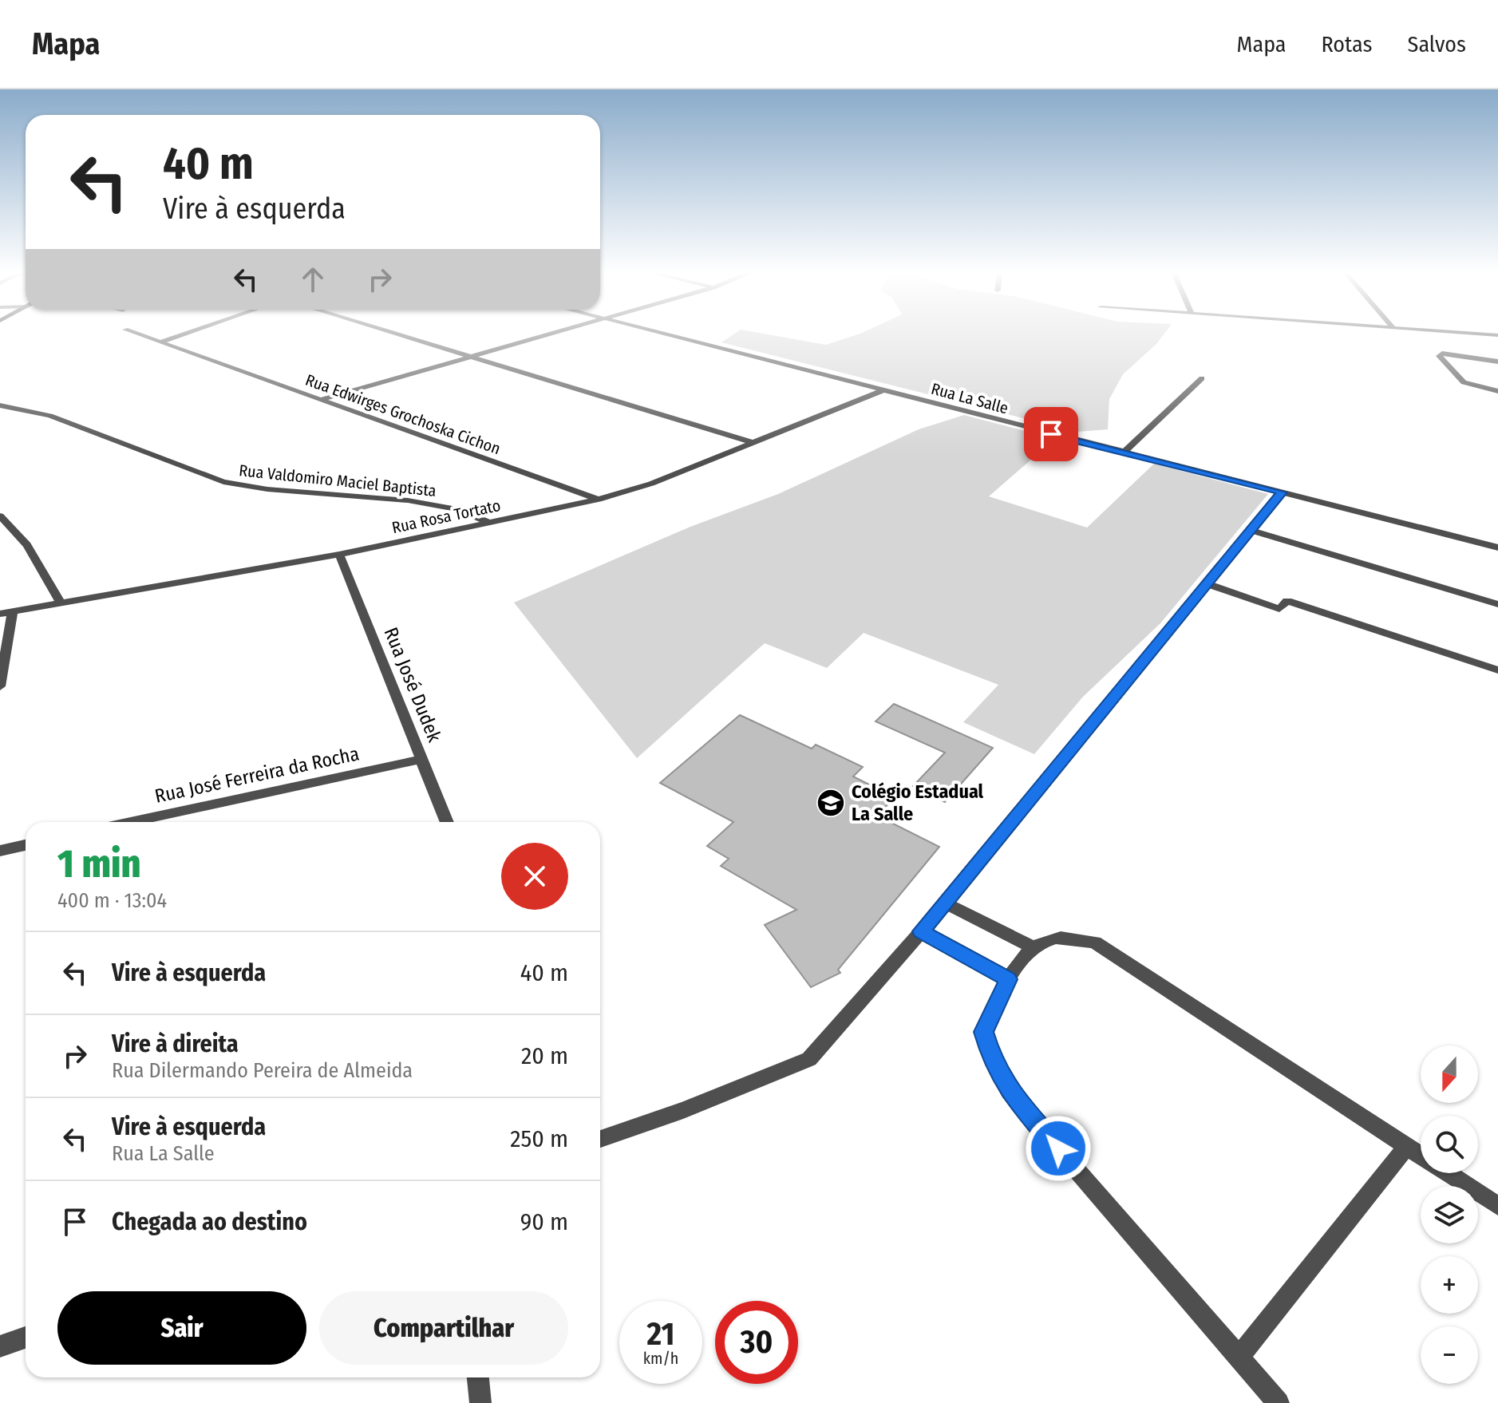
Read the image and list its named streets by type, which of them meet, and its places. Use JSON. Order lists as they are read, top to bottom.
{
  "streets": {
    "street": [
      "Rua La Salle",
      "Rua Edwirges Grochoska Cichon",
      "Rua Valdomiro Maciel Baptista",
      "Rua Rosa Tortato",
      "Rua José Dudek",
      "Rua José Ferreira da Rocha"
    ]
  },
  "crossings": [
    ["Rua La Salle", "Rua Rosa Tortato"],
    ["Rua Edwirges Grochoska Cichon", "Rua Rosa Tortato"],
    ["Rua Valdomiro Maciel Baptista", "Rua Rosa Tortato"],
    ["Rua Rosa Tortato", "Rua José Dudek"],
    ["Rua José Dudek", "Rua José Ferreira da Rocha"]
  ],
  "places": {
    "school or university": ["Colégio Estadual La Salle"]
  },
  "north": "bottom",
  "page": {
    "header": "Mapa",
    "nav": ["Mapa", "Rotas", "Salvos"],
    "turn": ["40 m", "Vire à esquerda"],
    "heading": ["1 min", "400 m · 13:04"],
    "list": [
      {
        "name": "Vire à esquerda",
        "value": "40 m"
      },
      {
        "name": "Vire à direita",
        "note": "Rua Dilermando Pereira de Almeida",
        "value": "20 m"
      },
      {
        "name": "Vire à esquerda",
        "note": "Rua La Salle",
        "value": "250 m"
      },
      {
        "name": "Chegada ao destino",
        "value": "90 m"
      }
    ],
    "map_buttons": ["+", "−"],
    "buttons": ["Sair", "Compartilhar"],
    "speed": "21 km/h",
    "limit": "30"
  }
}
